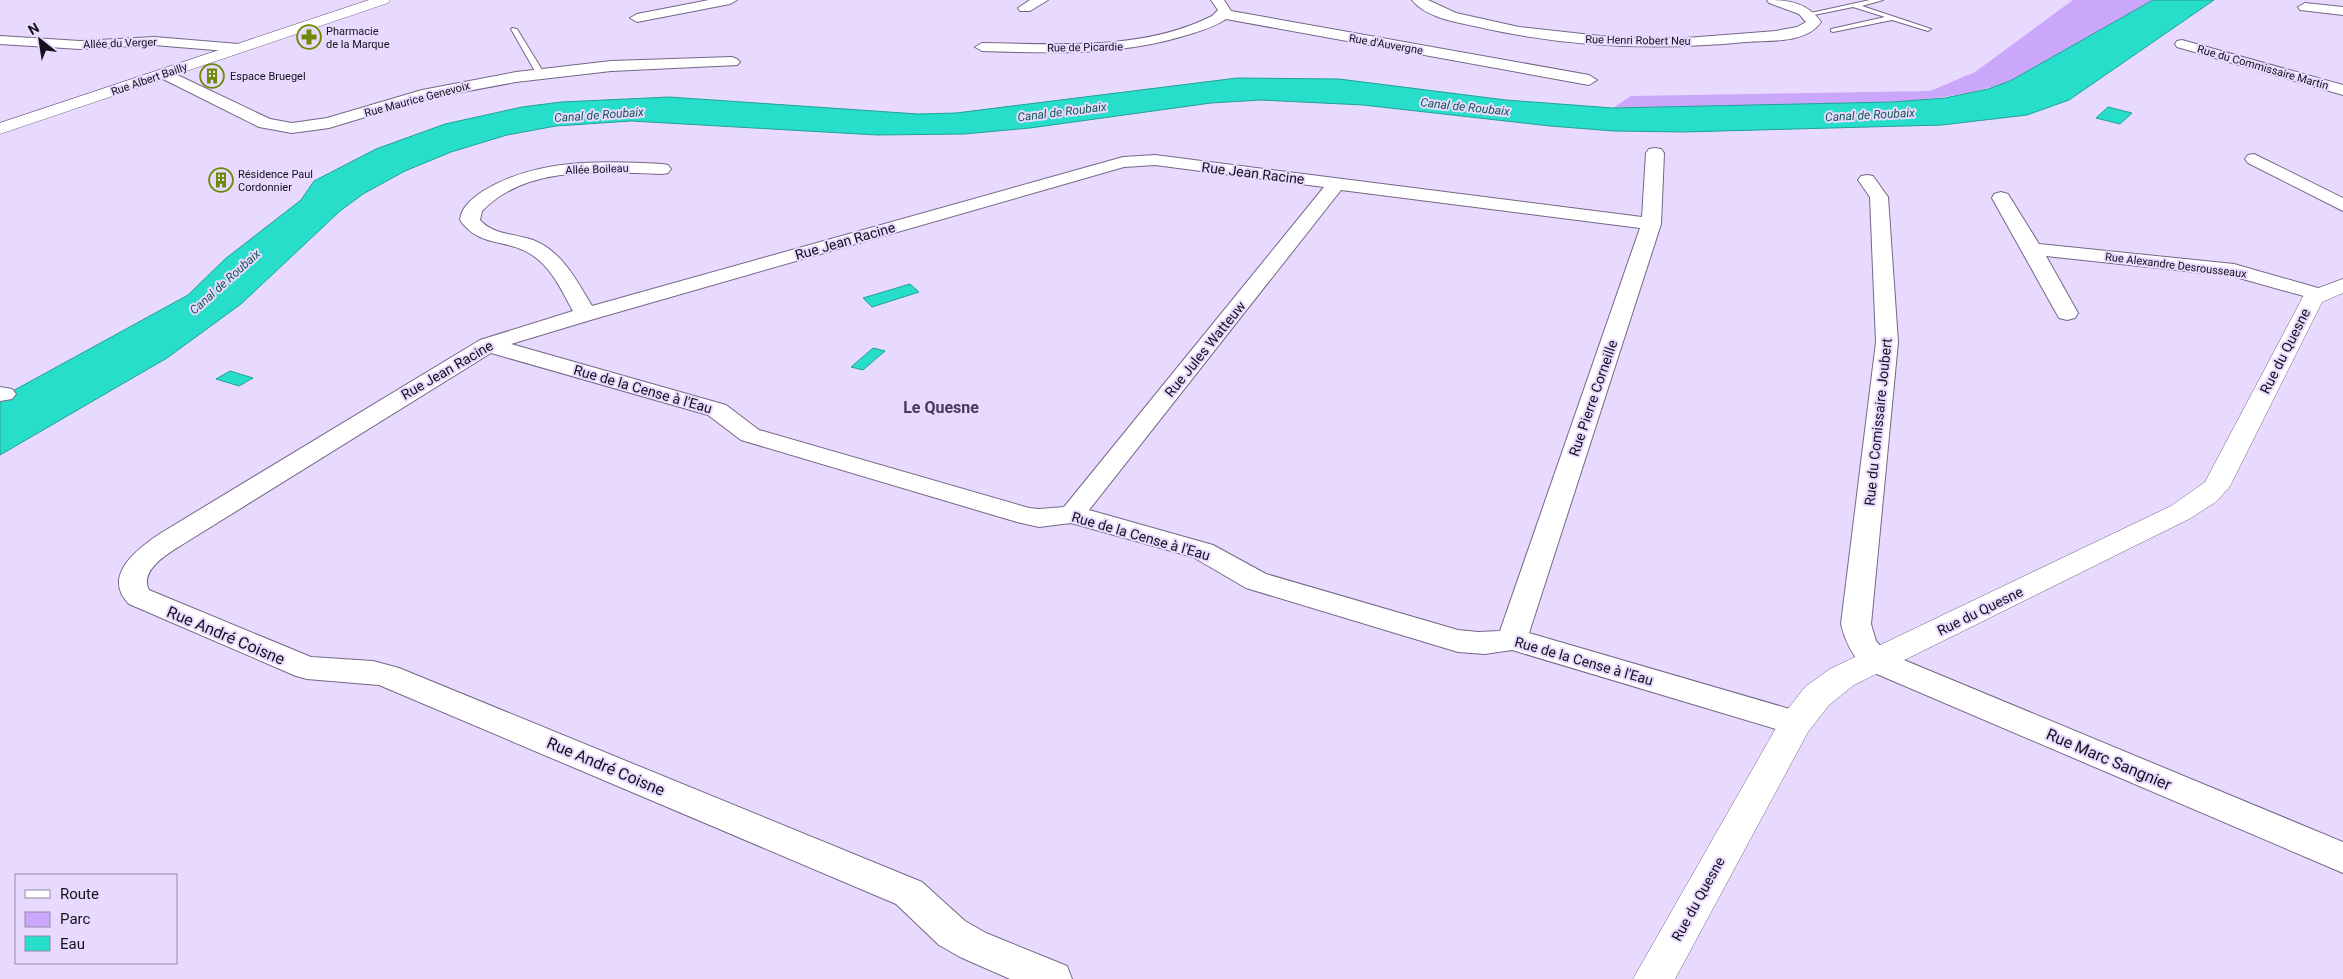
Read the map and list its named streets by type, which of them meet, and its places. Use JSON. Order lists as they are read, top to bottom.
{
  "streets": {
    "street": [
      "Rue Henri Robert Neu",
      "Allée du Verger",
      "Rue d'Auvergne",
      "Rue de Picardie",
      "Rue du Commissaire Martin",
      "Rue Albert Bailly",
      "Rue Maurice Genevoix",
      "Allée Boileau",
      "Rue Jean Racine",
      "Rue Alexandre Desrousseaux",
      "Rue Jules Watteuw",
      "Rue du Quesne",
      "Rue de la Cense à l'Eau",
      "Rue Pierre Corneille",
      "Rue du Comissaire Joubert",
      "Rue André Coisne",
      "Rue Marc Sangnier"
    ]
  },
  "crossings": [
    ["Allée du Verger", "Rue Albert Bailly"],
    ["Rue d'Auvergne", "Rue de Picardie"],
    ["Rue Albert Bailly", "Rue Maurice Genevoix"],
    ["Allée Boileau", "Rue Jean Racine"],
    ["Rue Jean Racine", "Rue Jules Watteuw"],
    ["Rue Jean Racine", "Rue de la Cense à l'Eau"],
    ["Rue Jean Racine", "Rue Pierre Corneille"],
    ["Rue Jean Racine", "Rue André Coisne"],
    ["Rue Alexandre Desrousseaux", "Rue du Quesne"],
    ["Rue Jules Watteuw", "Rue de la Cense à l'Eau"],
    ["Rue du Quesne", "Rue de la Cense à l'Eau"],
    ["Rue du Quesne", "Rue du Comissaire Joubert"],
    ["Rue du Quesne", "Rue Marc Sangnier"],
    ["Rue de la Cense à l'Eau", "Rue Pierre Corneille"],
    ["Rue du Comissaire Joubert", "Rue Marc Sangnier"]
  ],
  "districts": ["Le Quesne"],
  "water": ["Canal de Roubaix"],
  "places": {
    "pharmacy": ["Pharmacie de la Marque"],
    "building": ["Espace Bruegel", "Résidence Paul Cordonnier"]
  },
  "legend": ["Route", "Parc", "Eau"],
  "north": "top left"
}
